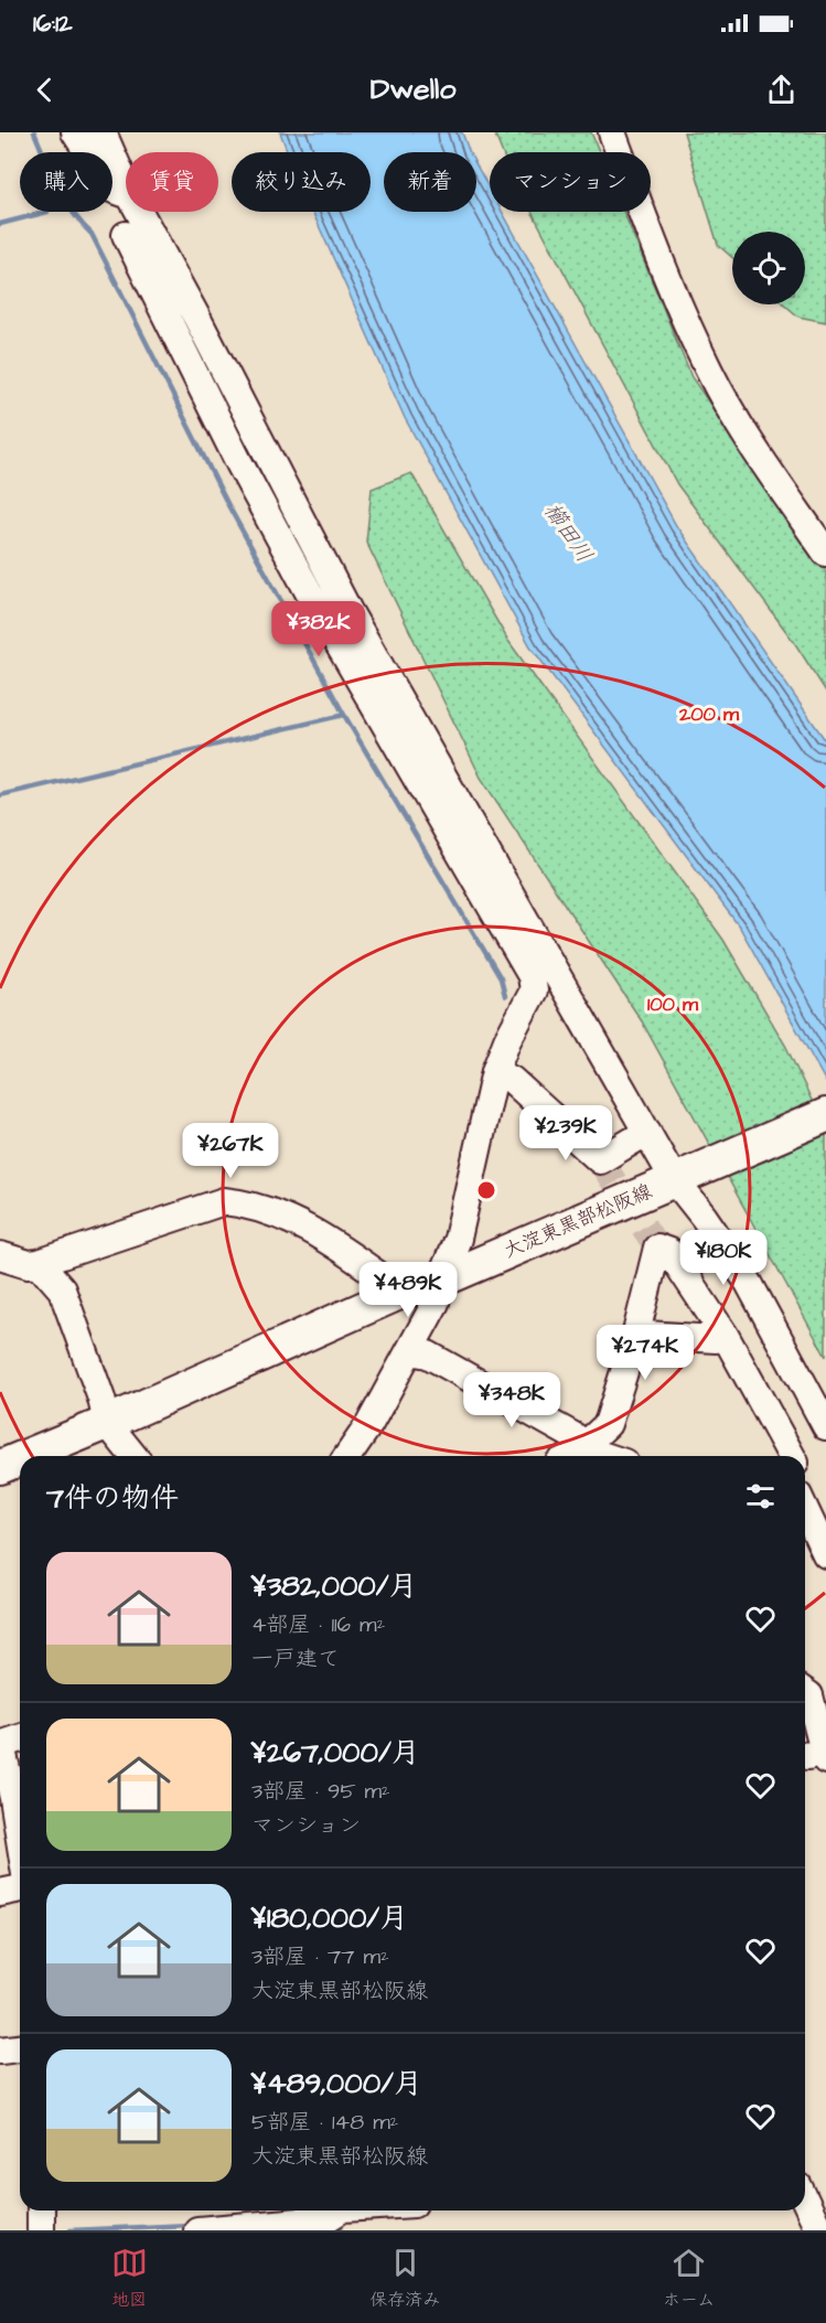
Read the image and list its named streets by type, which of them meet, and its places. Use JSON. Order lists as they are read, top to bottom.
{
  "streets": {
    "main road": ["大淀東黒部松阪線"]
  },
  "water": ["櫛田川"],
  "page": {
    "status": "16:12",
    "header": "Dwello",
    "chip": [
      "購入",
      "賃貸",
      "絞り込み",
      "新着",
      "マンション"
    ],
    "price": [
      "¥382K",
      "¥239K",
      "¥267K",
      "¥180K",
      "¥489K",
      "¥274K",
      "¥348K"
    ],
    "heading": "7件の物件",
    "list": [
      {
        "name": "¥382,000/月",
        "note": "4部屋 · 116 m² · 一戸建て"
      },
      {
        "name": "¥267,000/月",
        "note": "3部屋 · 95 m² · マンション"
      },
      {
        "name": "¥180,000/月",
        "note": "3部屋 · 77 m² · 大淀東黒部松阪線"
      },
      {
        "name": "¥489,000/月",
        "note": "5部屋 · 148 m² · 大淀東黒部松阪線"
      }
    ],
    "tabs": ["地図", "保存済み", "ホーム"]
  },
  "rings": ["200 m", "100 m"]
}
